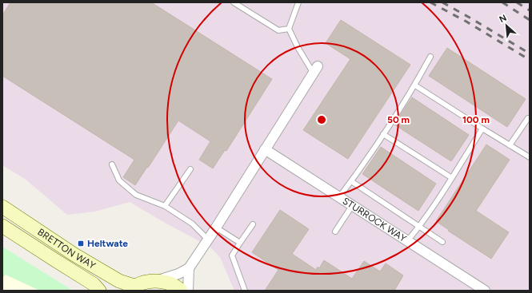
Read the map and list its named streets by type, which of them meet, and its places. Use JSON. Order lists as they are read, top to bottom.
{
  "streets": {
    "street": ["STURROCK WAY", "BRETTON WAY"]
  },
  "places": {
    "transit": ["Heltwate"]
  },
  "north": "top left",
  "rings": ["50 m", "100 m"]
}
